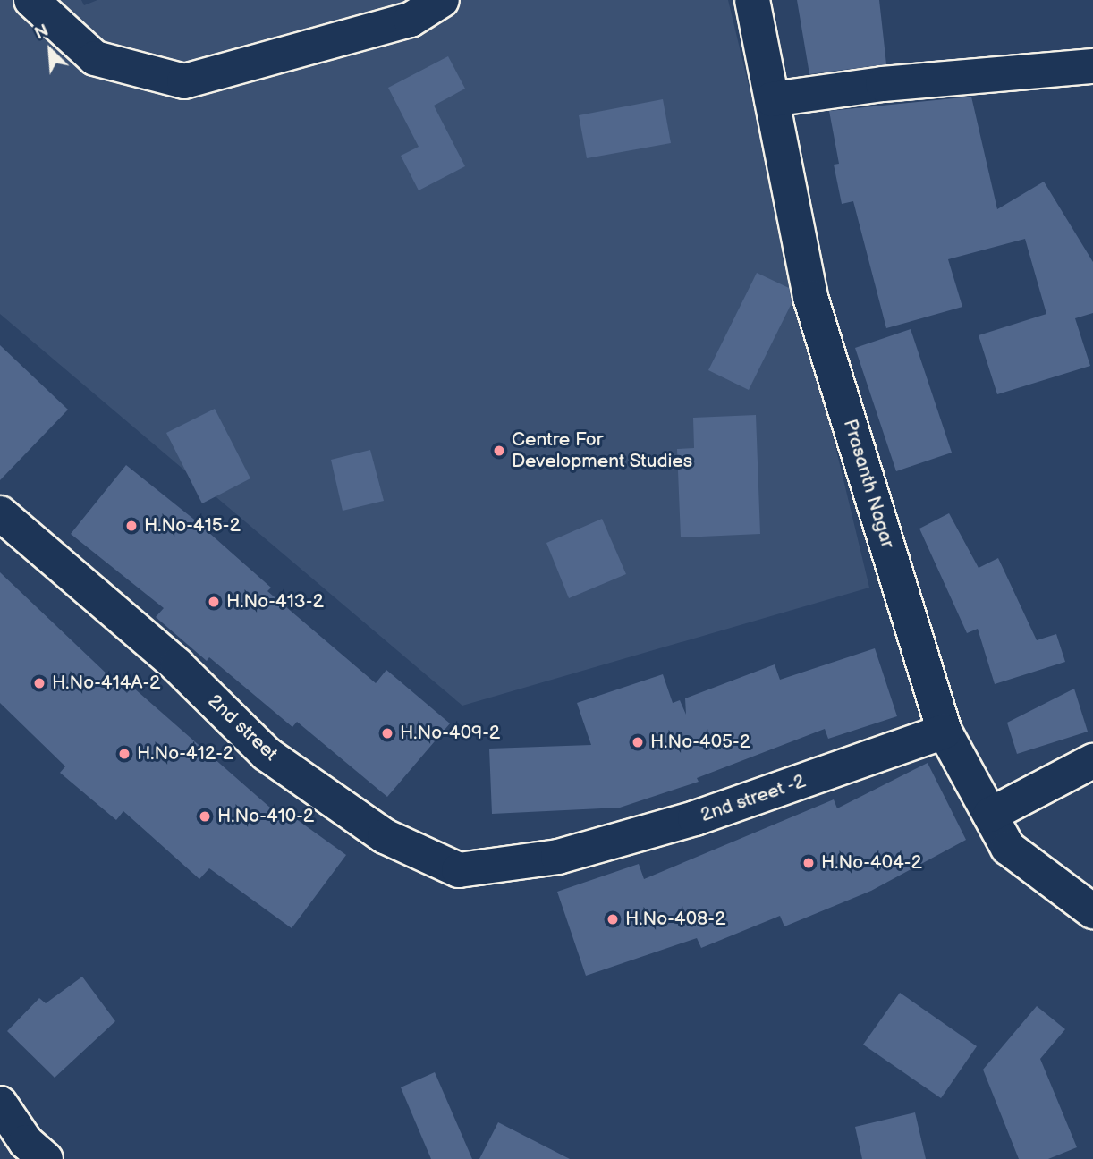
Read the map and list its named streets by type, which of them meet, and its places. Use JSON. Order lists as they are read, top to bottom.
{
  "streets": {
    "street": ["Prasanth Nagar", "2nd street", "2nd street -2"]
  },
  "crossings": [
    ["Prasanth Nagar", "2nd street -2"],
    ["2nd street", "2nd street -2"]
  ],
  "places": [
    "Centre For Development Studies",
    "H.No-415-2",
    "H.No-413-2",
    "H.No-414A-2",
    "H.No-409-2",
    "H.No-405-2",
    "H.No-412-2",
    "H.No-410-2",
    "H.No-404-2",
    "H.No-408-2"
  ],
  "north": "top left"
}
